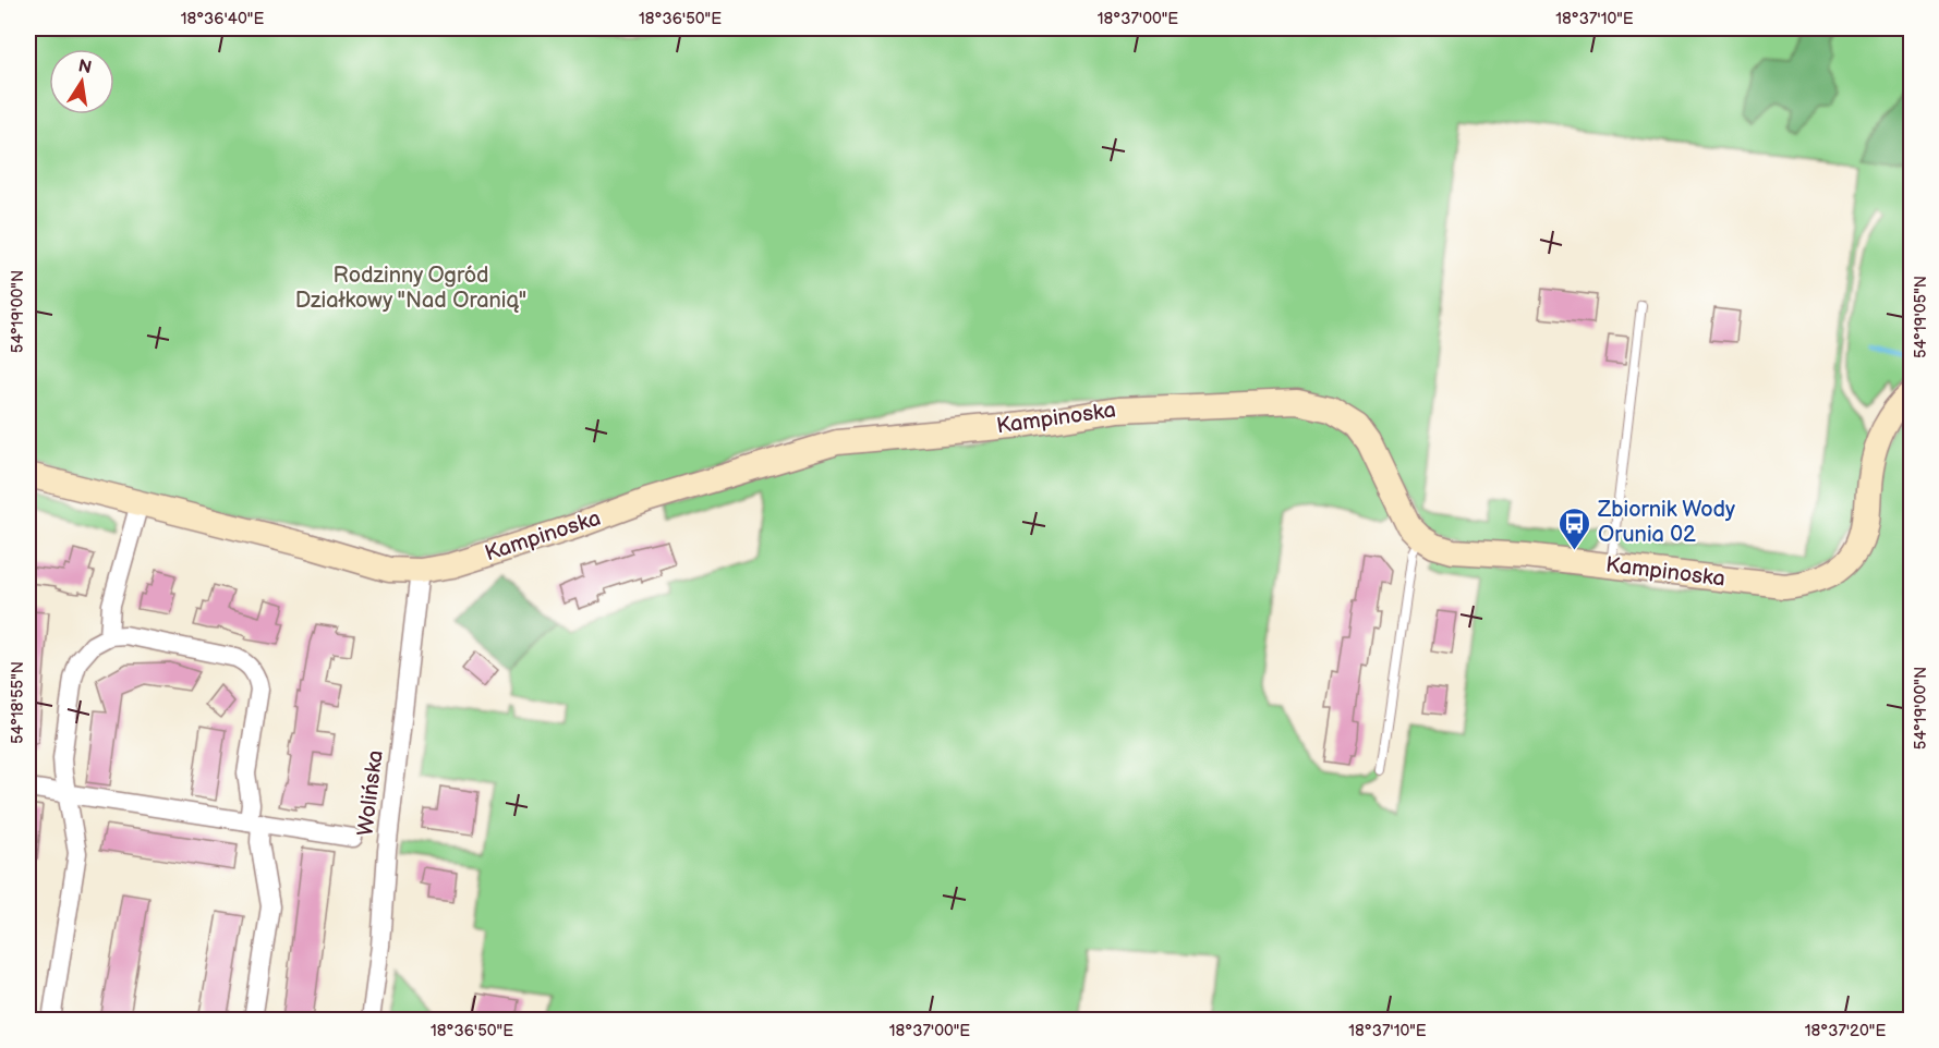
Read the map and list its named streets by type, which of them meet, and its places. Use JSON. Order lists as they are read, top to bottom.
{
  "streets": {
    "street": ["Kampinoska", "Wolińska"]
  },
  "crossings": [
    ["Kampinoska", "Wolińska"]
  ],
  "parks": ["Rodzinny Ogród Działkowy \"Nad Oranią\""],
  "places": {
    "bus stop": ["Zbiornik Wody Orunia 02"]
  },
  "north": "top",
  "coordinates": [
    "18°36'40\"E",
    "18°36'50\"E",
    "18°37'00\"E",
    "18°37'10\"E",
    "54°19'00\"N",
    "54°19'05\"N",
    "54°18'55\"N",
    "18°37'20\"E"
  ]
}
